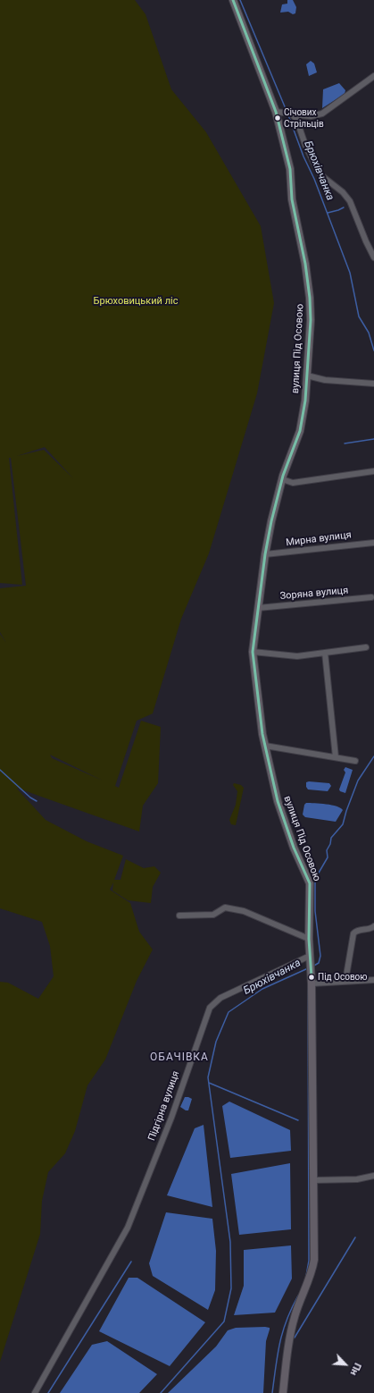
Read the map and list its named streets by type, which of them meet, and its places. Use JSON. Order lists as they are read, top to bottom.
{
  "streets": {
    "street": [
      "вулиця Під Осовою",
      "Мирна вулиця",
      "Зоряна вулиця",
      "Підгірна вулиця"
    ]
  },
  "crossings": [
    ["вулиця Під Осовою", "Мирна вулиця"],
    ["вулиця Під Осовою", "Зоряна вулиця"],
    ["вулиця Під Осовою", "Підгірна вулиця"]
  ],
  "districts": ["ОБАЧІВКА"],
  "water": ["Брюхівчанка"],
  "parks": ["Брюховицький ліс"],
  "places": ["Січових Стрільців", "Під Осовою"],
  "north": "bottom right"
}
